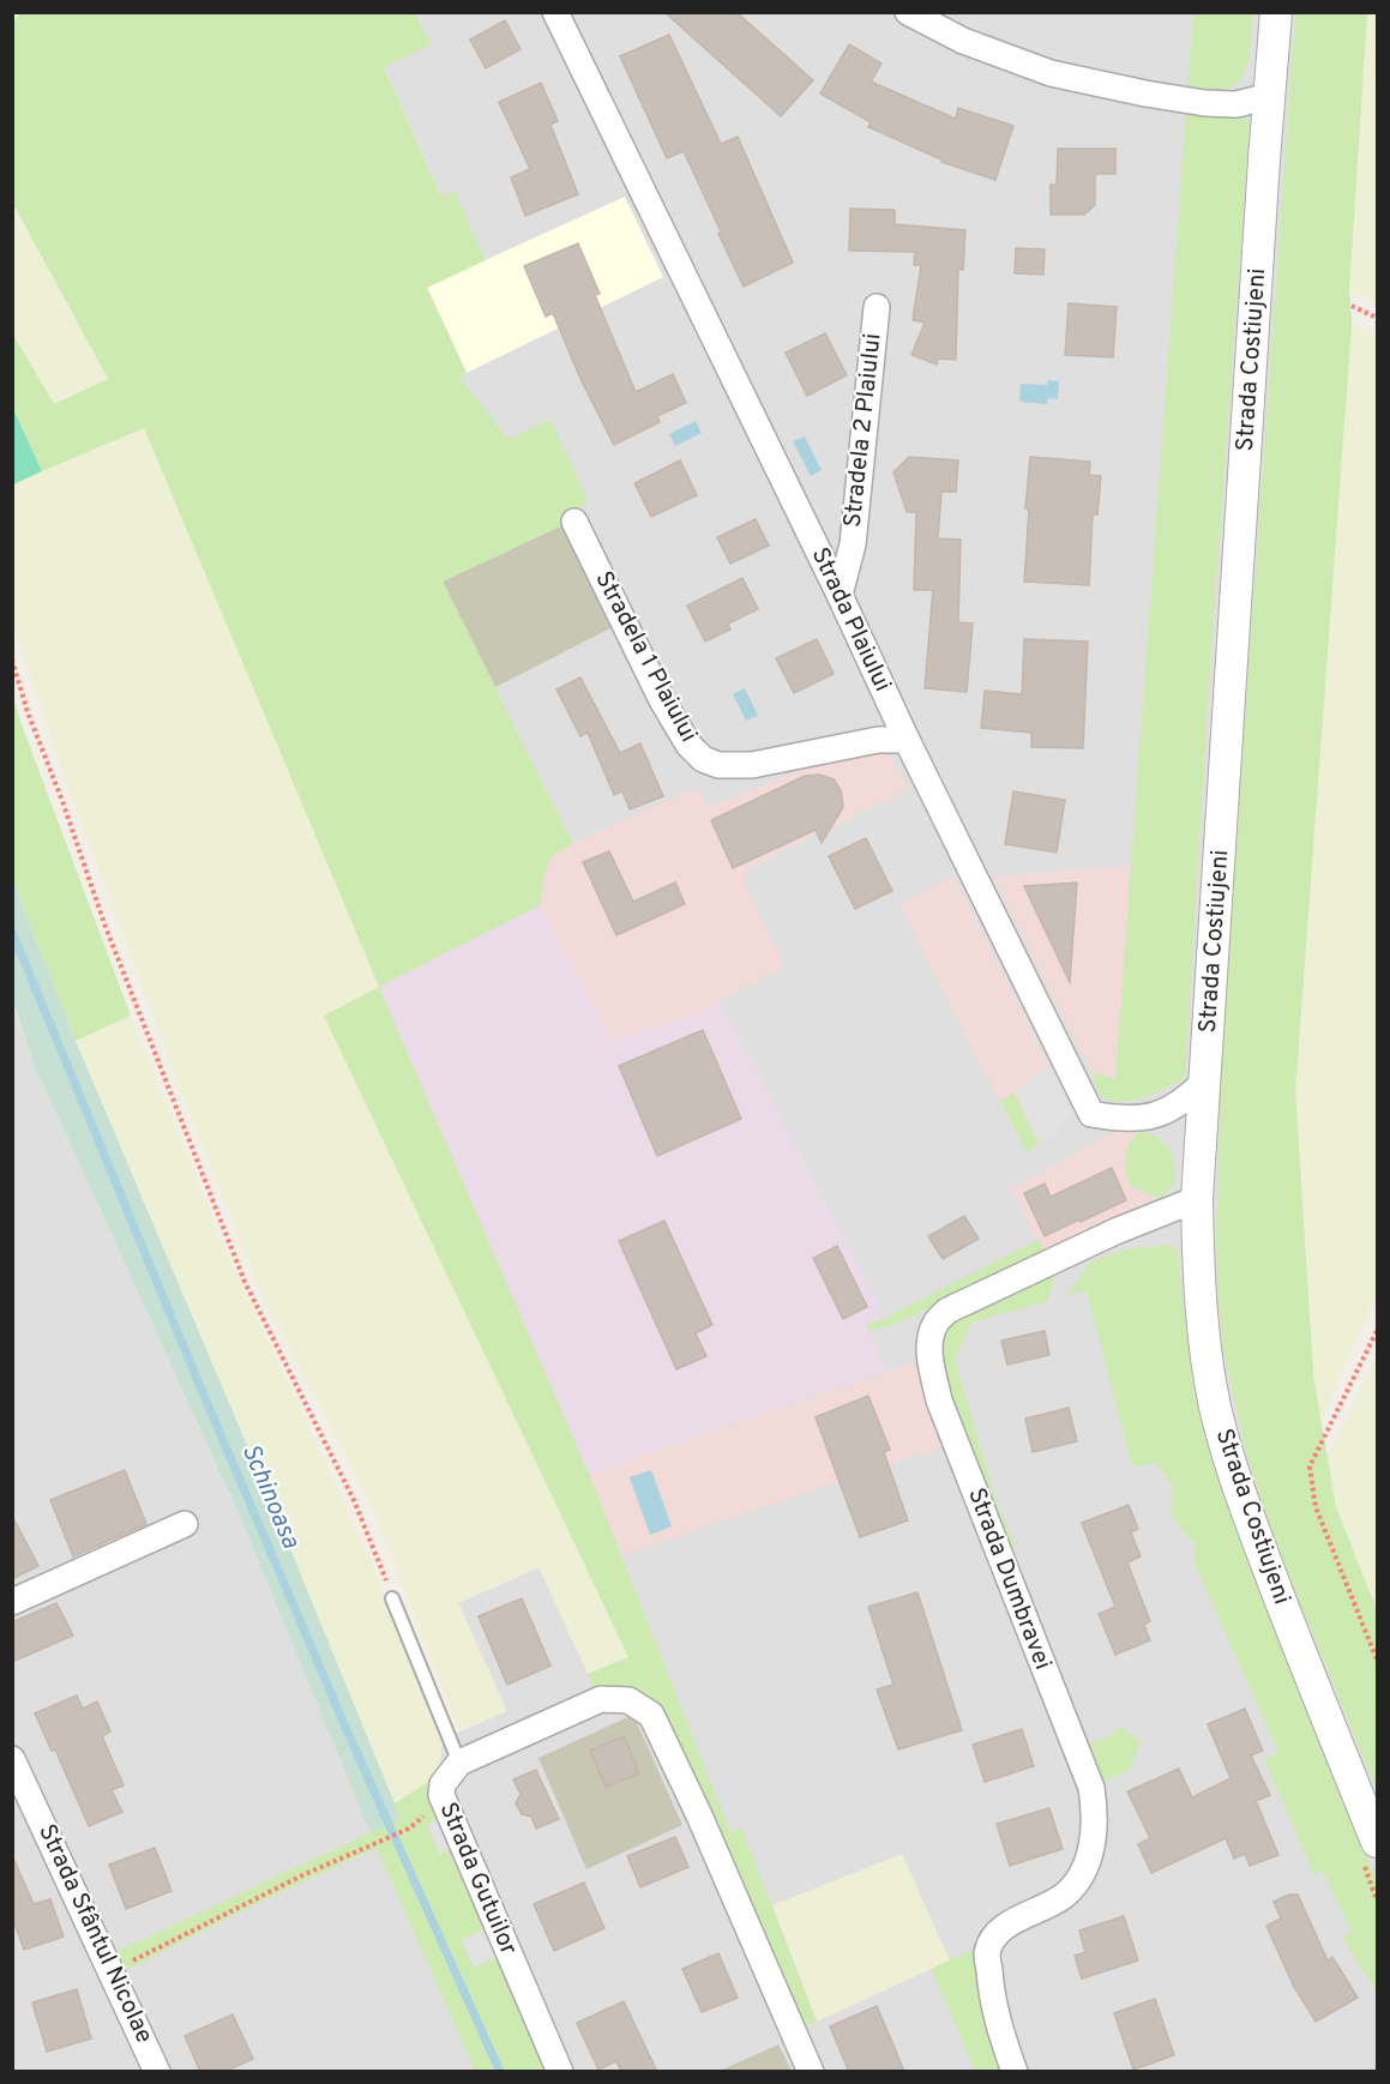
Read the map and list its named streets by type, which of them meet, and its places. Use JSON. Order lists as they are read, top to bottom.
{
  "streets": {
    "street": [
      "Strada Costiujeni",
      "Stradela 2 Plaiului",
      "Strada Plaiului",
      "Stradela 1 Plaiului",
      "Strada Dumbravei",
      "Strada Gutuilor",
      "Strada Sfântul Nicolae"
    ]
  },
  "crossings": [
    ["Strada Costiujeni", "Strada Plaiului"],
    ["Strada Costiujeni", "Strada Dumbravei"],
    ["Stradela 2 Plaiului", "Strada Plaiului"],
    ["Strada Plaiului", "Stradela 1 Plaiului"]
  ],
  "water": ["Schinoasa"]
}
